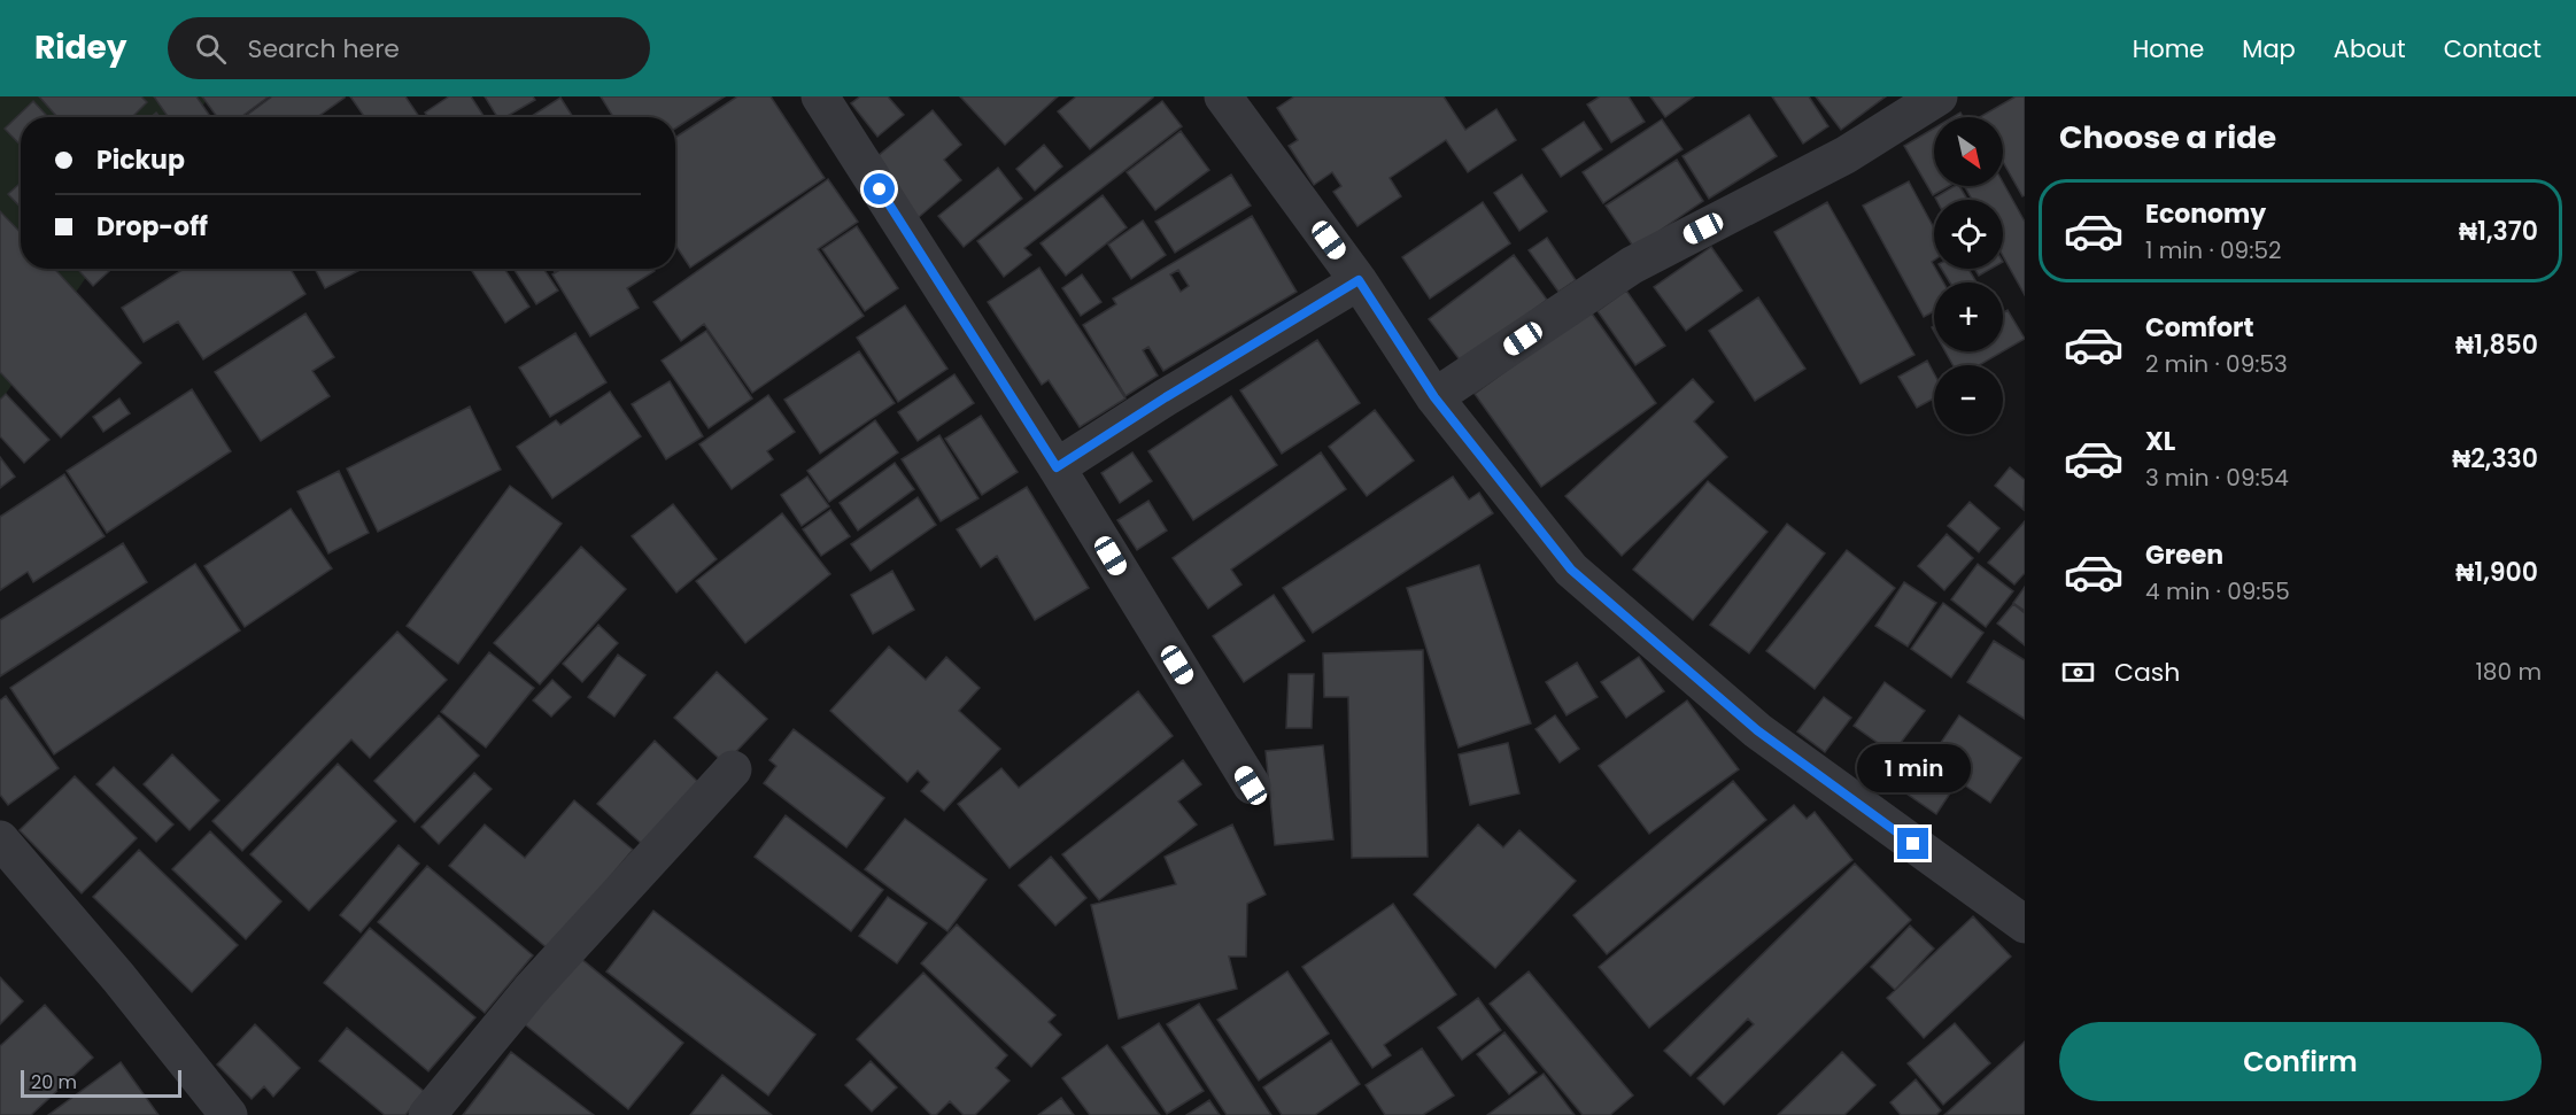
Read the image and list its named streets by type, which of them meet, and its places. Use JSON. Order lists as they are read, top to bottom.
{
  "scale_bar": "20 m",
  "north": "bottom right",
  "page": {
    "header": "Ridey",
    "search": "Search here",
    "nav": [
      "Home",
      "Map",
      "About",
      "Contact"
    ],
    "heading": "Choose a ride",
    "map_buttons": ["+", "−"],
    "banner": ["Pickup", "Drop-off"],
    "list": [
      {
        "name": "Economy",
        "note": "1 min · 09:52",
        "value": "₦1,370"
      },
      {
        "name": "Comfort",
        "note": "2 min · 09:53",
        "value": "₦1,850"
      },
      {
        "name": "XL",
        "note": "3 min · 09:54",
        "value": "₦2,330"
      },
      {
        "name": "Green",
        "note": "4 min · 09:55",
        "value": "₦1,900"
      }
    ],
    "pay": ["Cash", "180 m"],
    "bubble": "1 min",
    "buttons": "Confirm",
    "scale": "20 m"
  }
}
